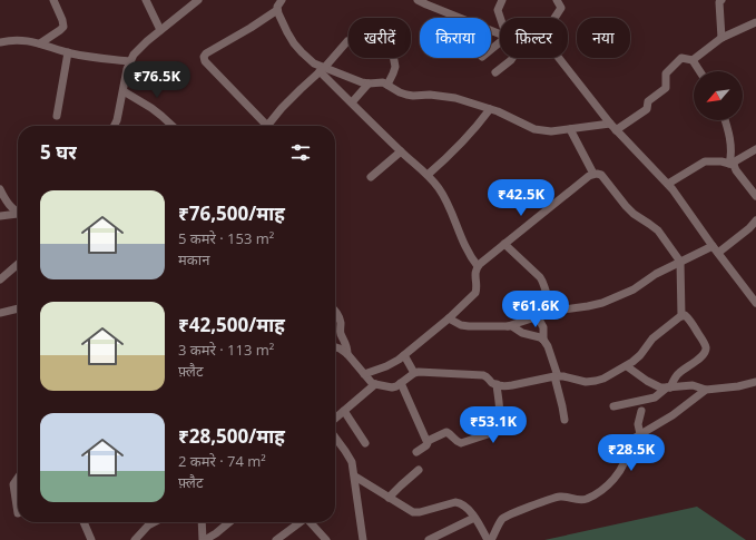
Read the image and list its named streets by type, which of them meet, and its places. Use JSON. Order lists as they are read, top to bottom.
{
  "north": "bottom left",
  "page": {
    "chip": [
      "खरीदें",
      "किराया",
      "फ़िल्टर",
      "नया"
    ],
    "price": [
      "₹76.5K",
      "₹42.5K",
      "₹61.6K",
      "₹53.1K",
      "₹28.5K"
    ],
    "heading": "5 घर",
    "list": [
      {
        "name": "₹76,500/माह",
        "note": "5 कमरे · 153 m² · मकान"
      },
      {
        "name": "₹42,500/माह",
        "note": "3 कमरे · 113 m² · फ़्लैट"
      },
      {
        "name": "₹28,500/माह",
        "note": "2 कमरे · 74 m² · फ़्लैट"
      }
    ]
  }
}
